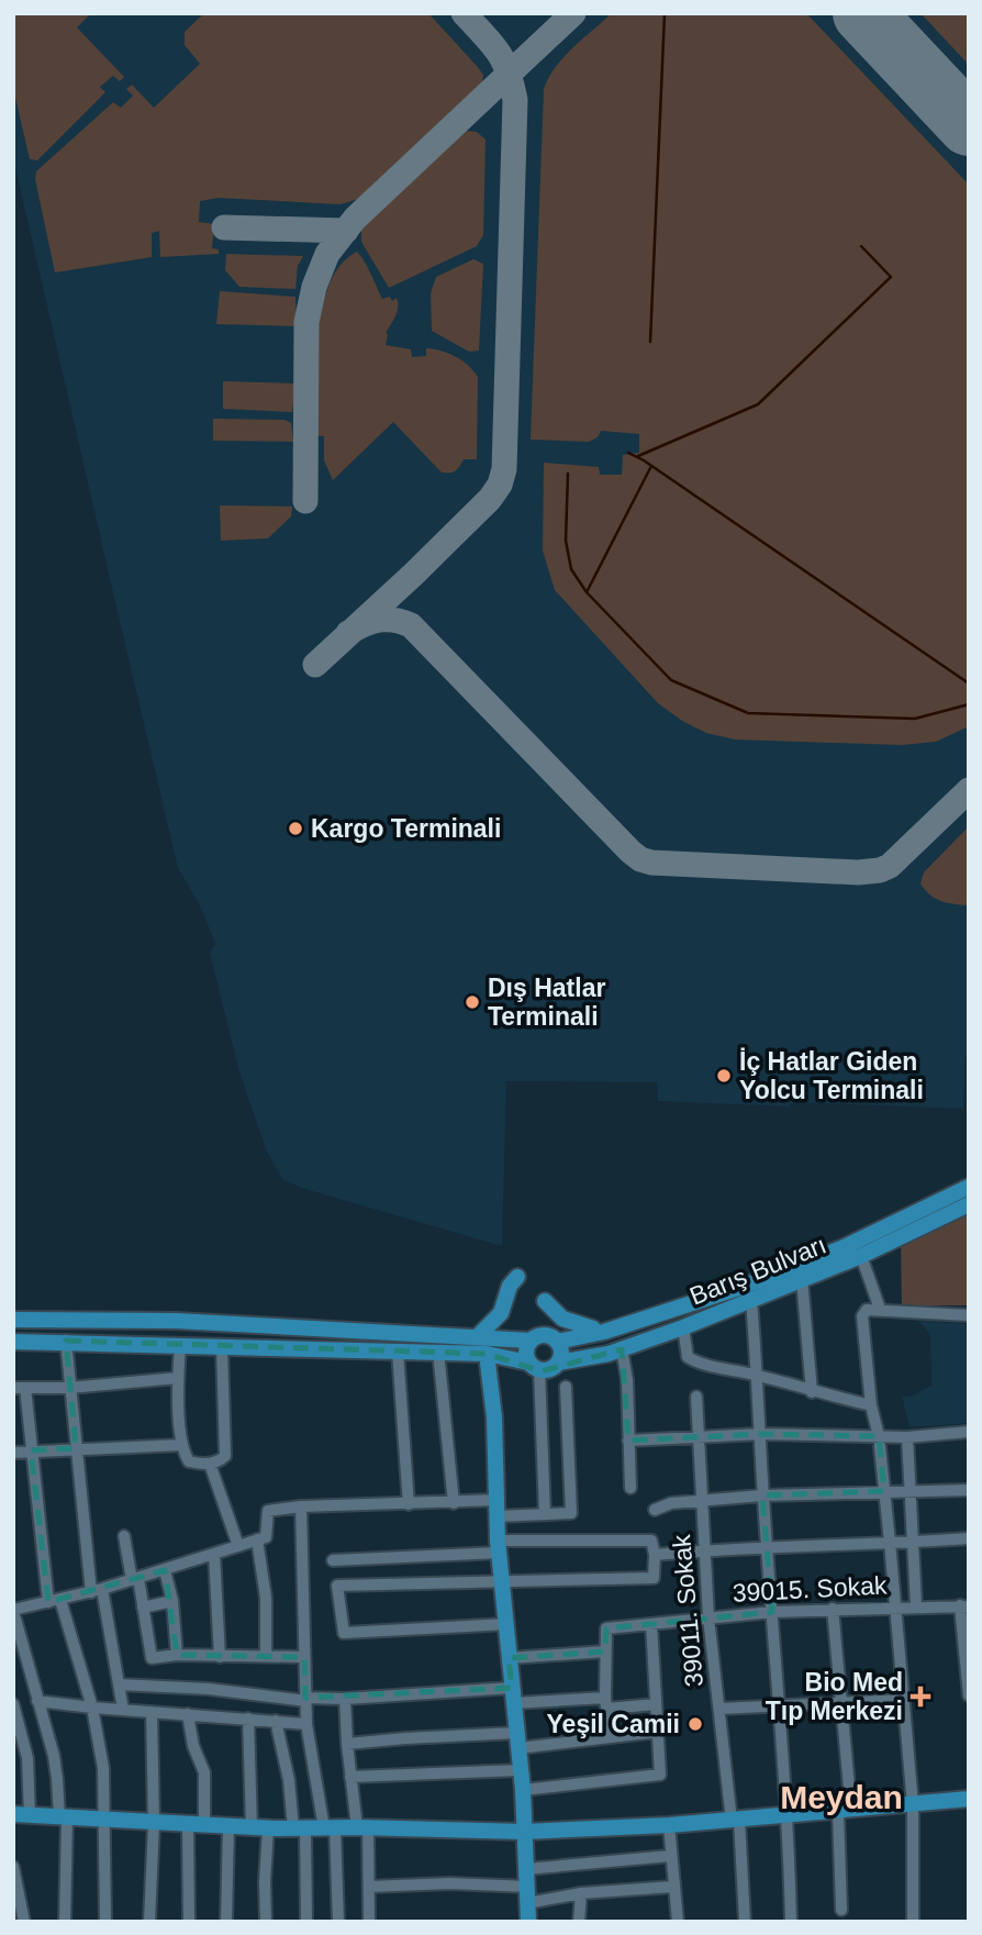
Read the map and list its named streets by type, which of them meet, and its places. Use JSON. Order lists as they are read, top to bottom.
{
  "streets": {
    "main road": ["Barış Bulvarı"],
    "street": ["39015. Sokak", "39011. Sokak"]
  },
  "crossings": [
    ["39015. Sokak", "39011. Sokak"]
  ],
  "districts": ["Meydan"],
  "places": {
    "other": [
      "Kargo Terminali",
      "Dış Hatlar Terminali",
      "İç Hatlar Giden Yolcu Terminali",
      "Yeşil Camii"
    ],
    "health": ["Bio Med Tıp Merkezi"]
  }
}
